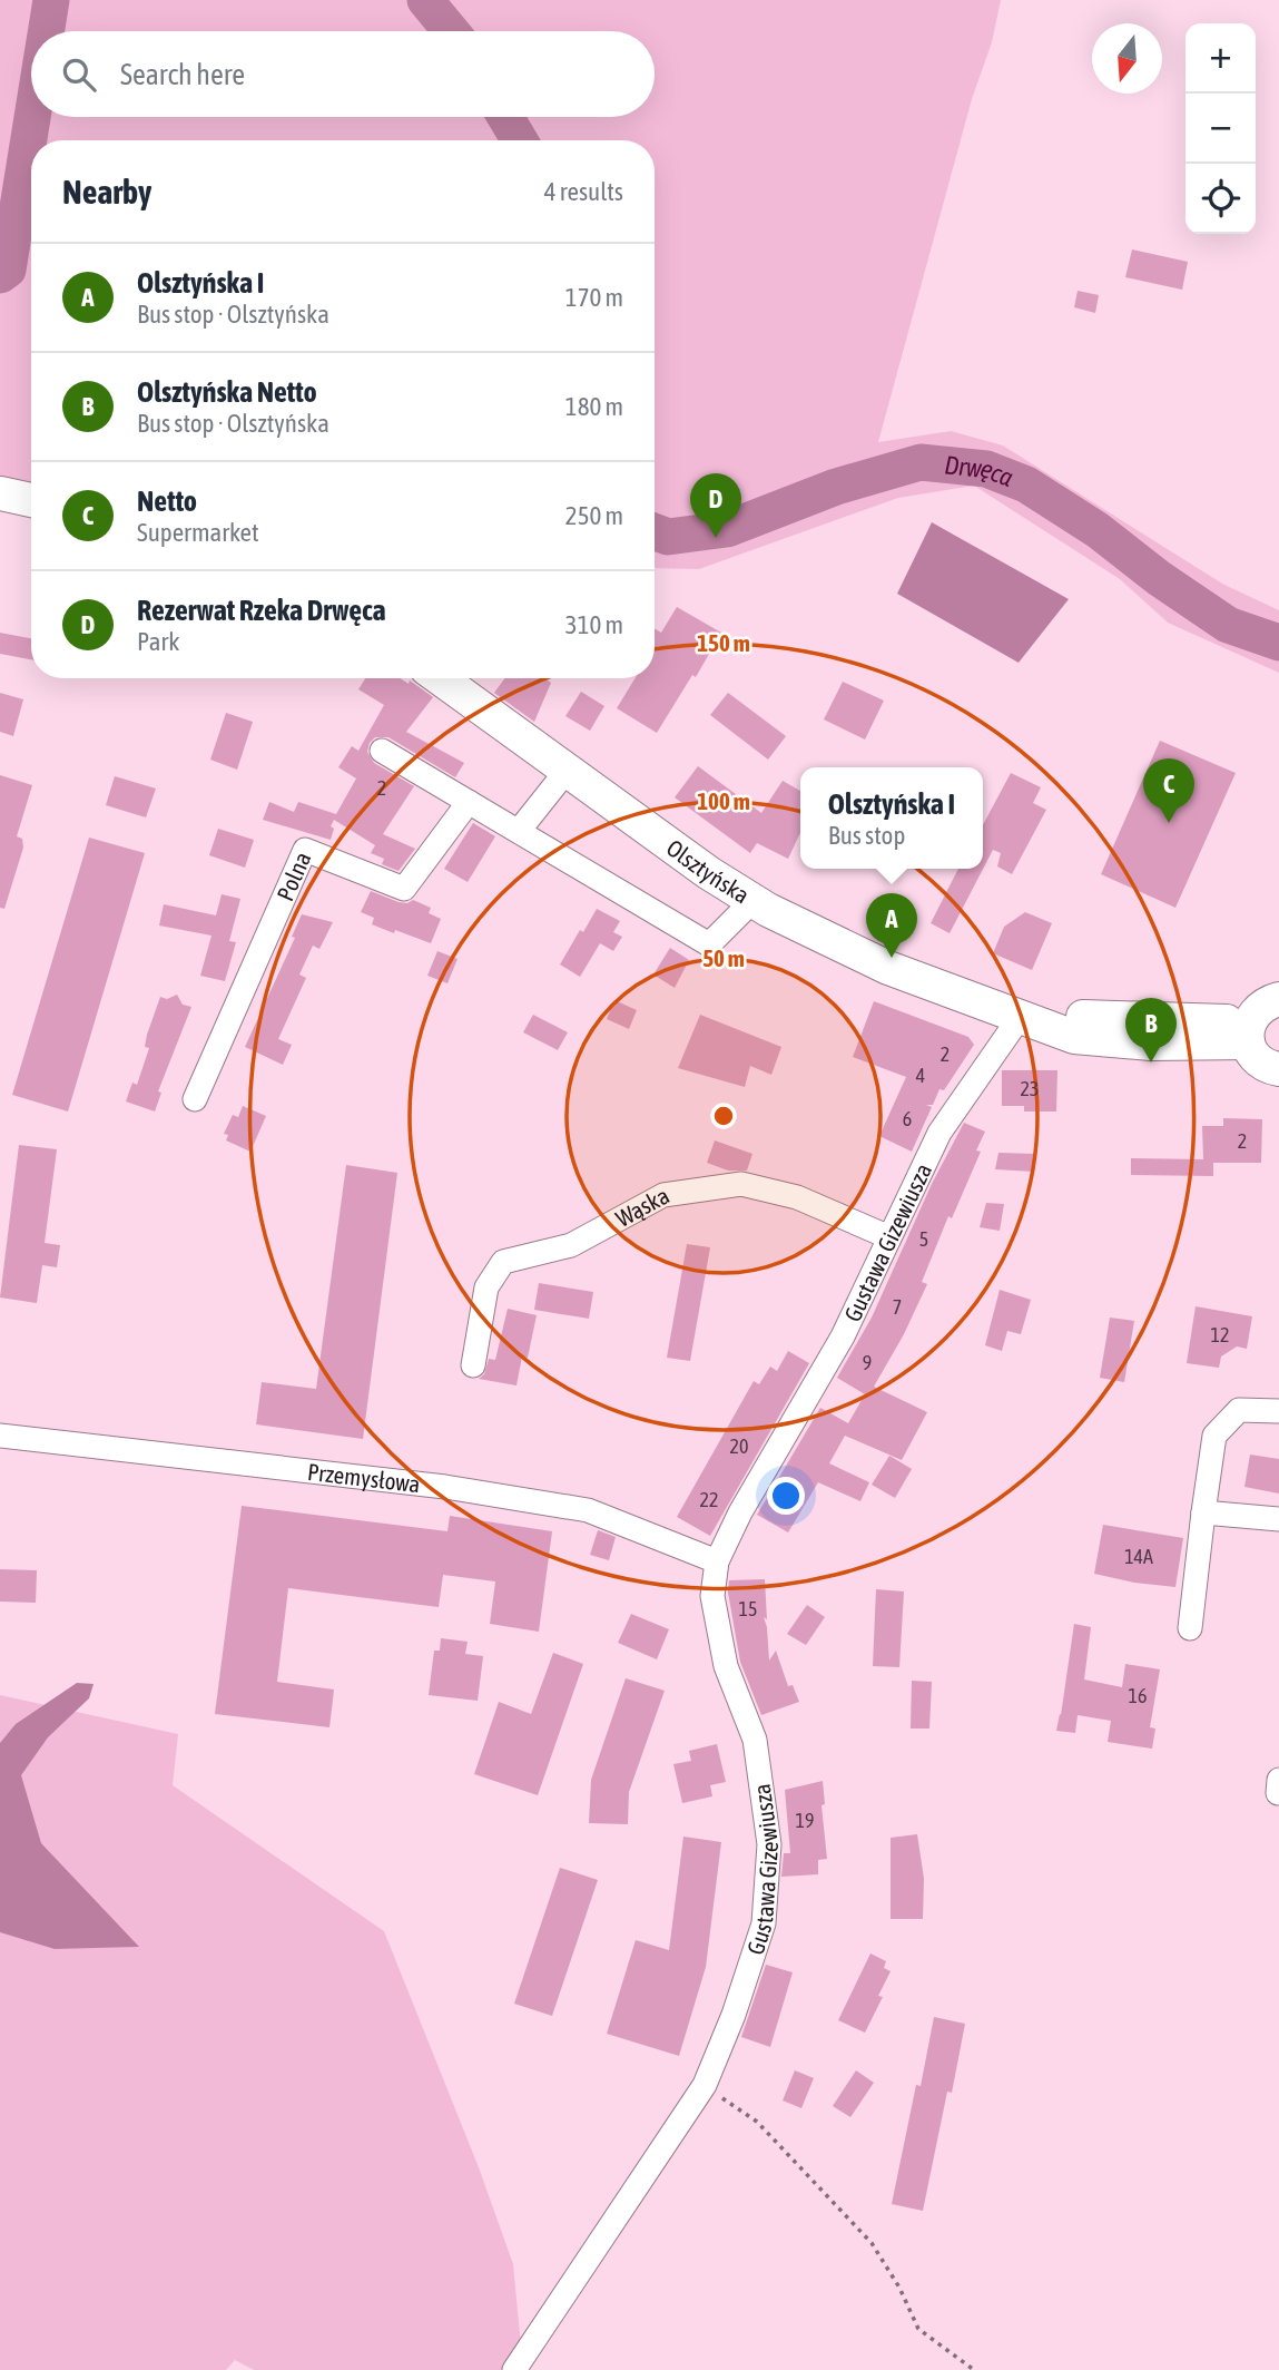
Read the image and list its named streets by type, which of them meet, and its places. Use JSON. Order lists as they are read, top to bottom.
{
  "streets": {
    "street": [
      "Olsztyńska",
      "Polna",
      "Wąska",
      "Gustawa Gizewiusza",
      "Przemysłowa"
    ]
  },
  "crossings": [
    ["Olsztyńska", "Gustawa Gizewiusza"],
    ["Wąska", "Gustawa Gizewiusza"],
    ["Gustawa Gizewiusza", "Przemysłowa"]
  ],
  "water": ["Drwęca"],
  "house_numbers": [
    "2",
    "2",
    "4",
    "23",
    "6",
    "2",
    "5",
    "7",
    "12",
    "9",
    "20",
    "22",
    "14A",
    "15",
    "16",
    "19"
  ],
  "north": "bottom",
  "page": {
    "map_buttons": ["+", "−"],
    "search": "Search here",
    "heading": ["Nearby", "4 results"],
    "list": [
      {
        "mark": "A",
        "name": "Olsztyńska I",
        "note": "Bus stop · Olsztyńska",
        "value": "170 m"
      },
      {
        "mark": "B",
        "name": "Olsztyńska Netto",
        "note": "Bus stop · Olsztyńska",
        "value": "180 m"
      },
      {
        "mark": "C",
        "name": "Netto",
        "note": "Supermarket",
        "value": "250 m"
      },
      {
        "mark": "D",
        "name": "Rezerwat Rzeka Drwęca",
        "note": "Park",
        "value": "310 m"
      }
    ],
    "pins": [
      "D",
      "C",
      "A",
      "B"
    ],
    "popup": ["Olsztyńska I", "Bus stop"]
  },
  "rings": ["150 m", "100 m", "50 m"]
}
